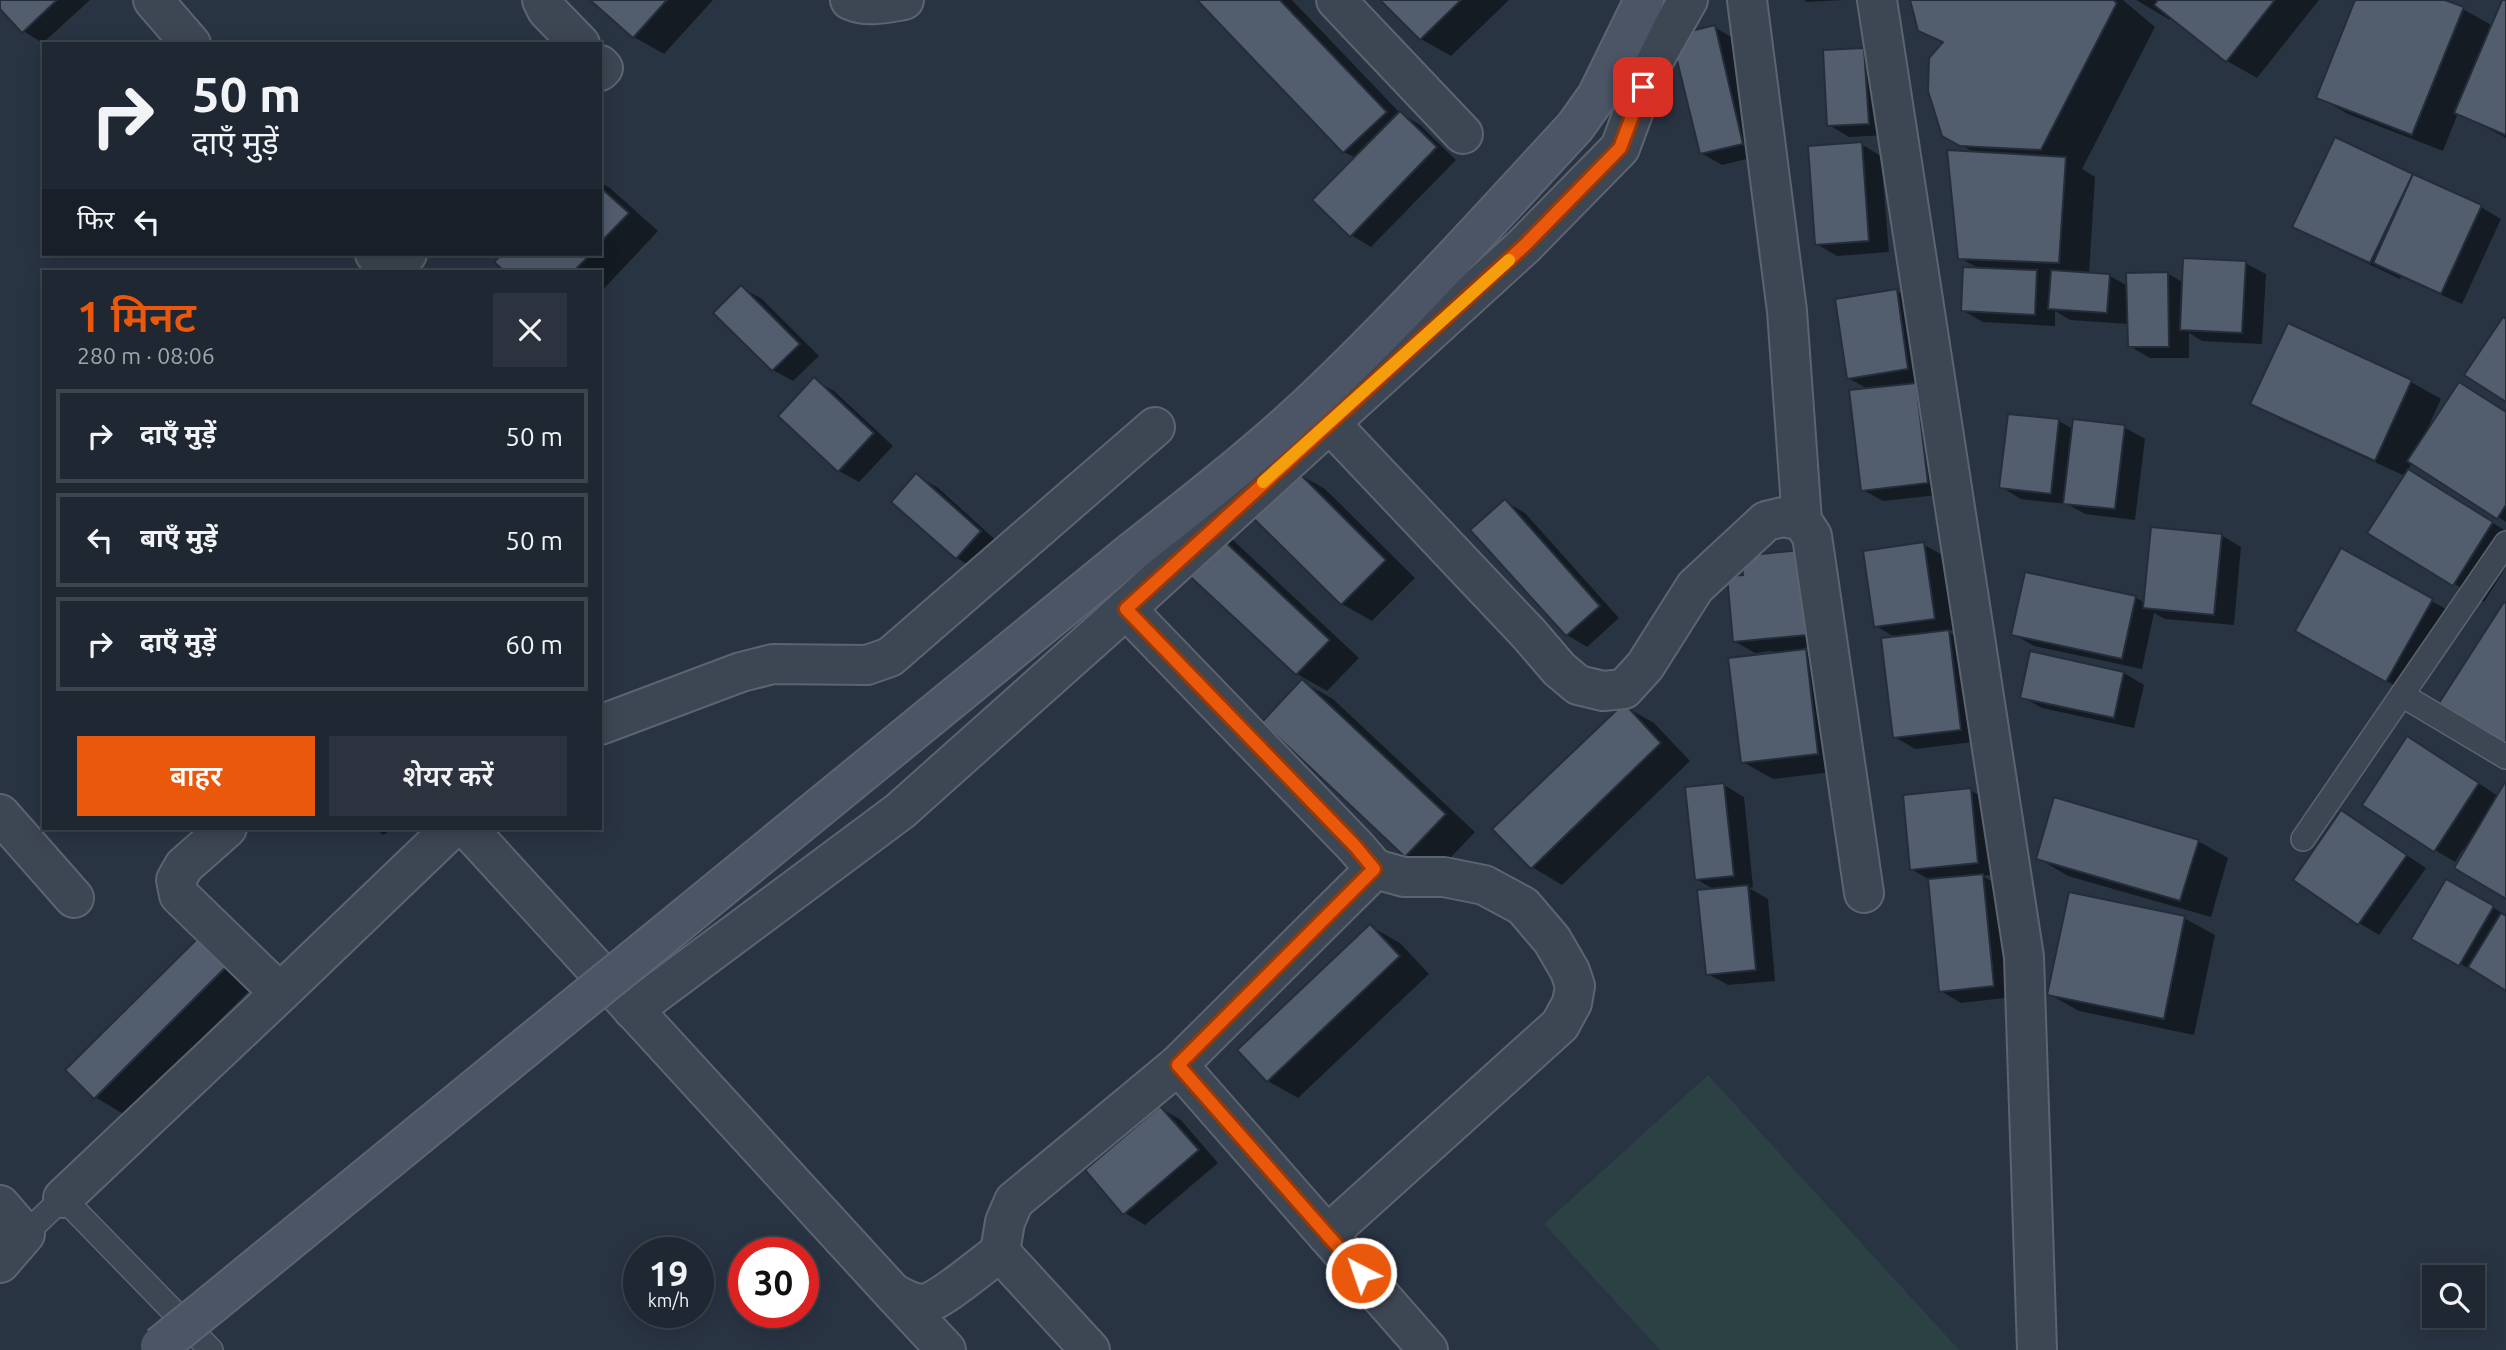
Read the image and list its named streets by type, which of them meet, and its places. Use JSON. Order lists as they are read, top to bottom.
{
  "page": {
    "turn": ["50 m", "दाएँ मुड़ें"],
    "then": "फिर",
    "heading": ["1 मिनट", "280 m · 08:06"],
    "list": [
      {
        "name": "दाएँ मुड़ें",
        "value": "50 m"
      },
      {
        "name": "बाएँ मुड़ें",
        "value": "50 m"
      },
      {
        "name": "दाएँ मुड़ें",
        "value": "60 m"
      }
    ],
    "buttons": ["बाहर", "शेयर करें"],
    "speed": "19 km/h",
    "limit": "30"
  }
}
